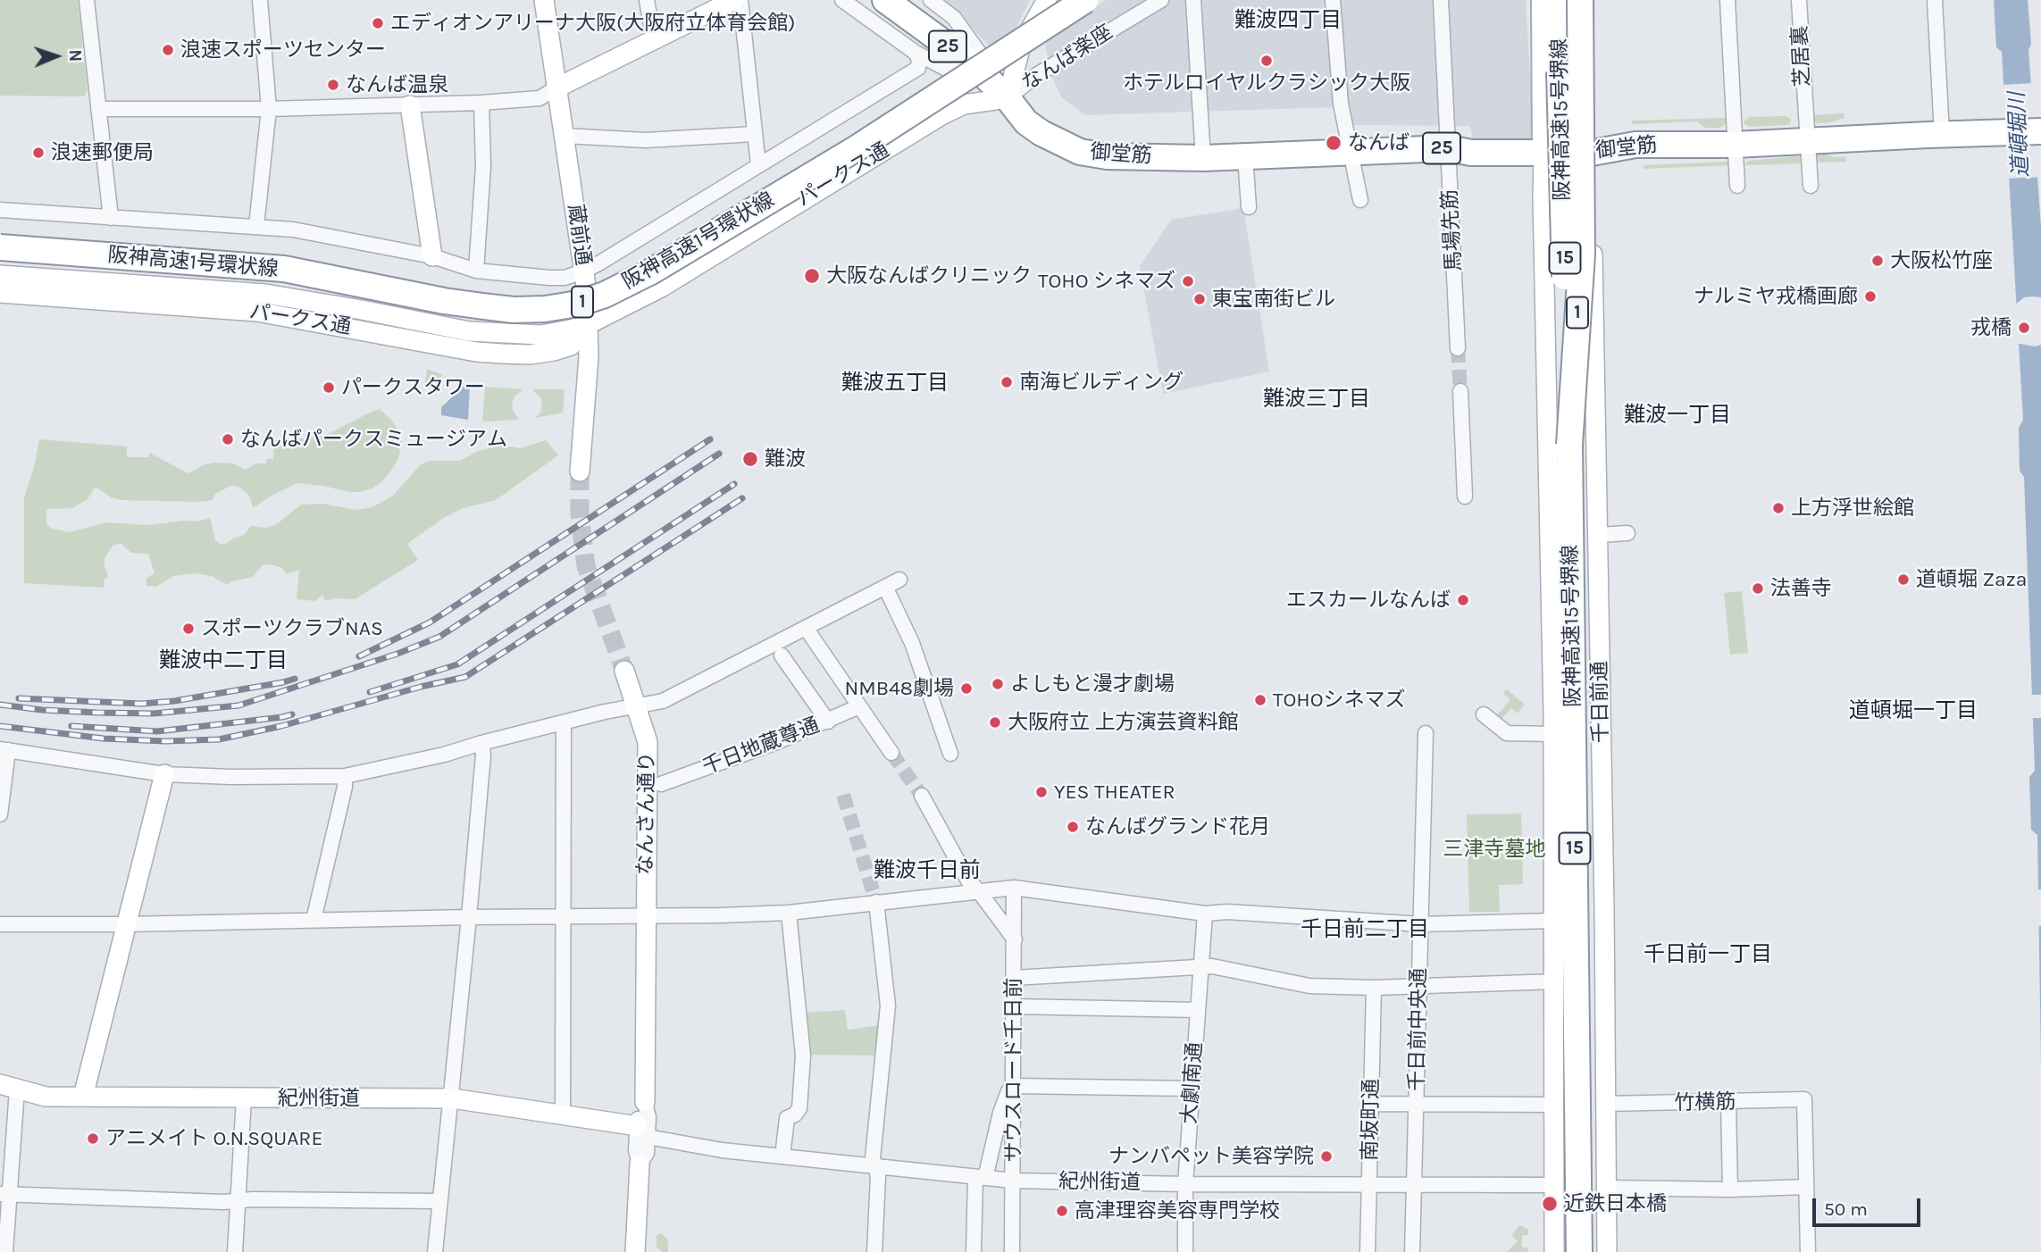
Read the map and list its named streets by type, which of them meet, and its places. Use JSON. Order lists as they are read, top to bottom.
{
  "streets": {
    "highway": [
      "25",
      "阪神高速15号堺線",
      "御堂筋",
      "阪神高速1号環状線",
      "15",
      "1"
    ],
    "street": [
      "芝居裏",
      "なんば楽座",
      "パークス通",
      "馬場先筋",
      "蔵前通",
      "千日前通",
      "千日地蔵尊通",
      "なんさん通り",
      "千日前中央通",
      "サウスロード千日前",
      "大劇南通",
      "紀州街道",
      "竹横筋",
      "南坂町通"
    ]
  },
  "crossings": [
    ["25", "なんば楽座"],
    ["25", "御堂筋"],
    ["25", "パークス通"],
    ["芝居裏", "御堂筋"],
    ["なんば楽座", "御堂筋"],
    ["なんば楽座", "パークス通"],
    ["阪神高速15号堺線", "1"],
    ["御堂筋", "パークス通"],
    ["御堂筋", "馬場先筋"],
    ["御堂筋", "千日前通"],
    ["パークス通", "蔵前通"],
    ["千日前通", "竹横筋"],
    ["なんさん通り", "紀州街道"],
    ["千日前中央通", "紀州街道"],
    ["サウスロード千日前", "紀州街道"],
    ["大劇南通", "紀州街道"],
    ["紀州街道", "南坂町通"]
  ],
  "districts": [
    "難波四丁目",
    "難波五丁目",
    "難波三丁目",
    "難波一丁目",
    "難波中二丁目",
    "道頓堀一丁目",
    "難波千日前",
    "千日前二丁目",
    "千日前一丁目"
  ],
  "water": ["道頓堀川"],
  "parks": ["三津寺墓地"],
  "places": [
    "エディオンアリーナ大阪(大阪府立体育会館)",
    "浪速スポーツセンター",
    "ホテルロイヤルクラシック大阪",
    "なんば温泉",
    "なんば",
    "浪速郵便局",
    "大阪松竹座",
    "大阪なんばクリニック",
    "TOHO シネマズ",
    "ナルミヤ戎橋画廊",
    "東宝南街ビル",
    "戎橋",
    "南海ビルディング",
    "パークスタワー",
    "なんばパークスミュージアム",
    "難波",
    "上方浮世絵館",
    "道頓堀 Zaza",
    "法善寺",
    "エスカールなんば",
    "スポーツクラブNAS",
    "よしもと漫才劇場",
    "NMB48劇場",
    "TOHOシネマズ",
    "大阪府立 上方演芸資料館",
    "YES THEATER",
    "なんばグランド花月",
    "アニメイト O.N.SQUARE",
    "ナンバペット美容学院",
    "近鉄日本橋",
    "高津理容美容専門学校"
  ],
  "scale_bar": "50 m",
  "north": "right"
}
